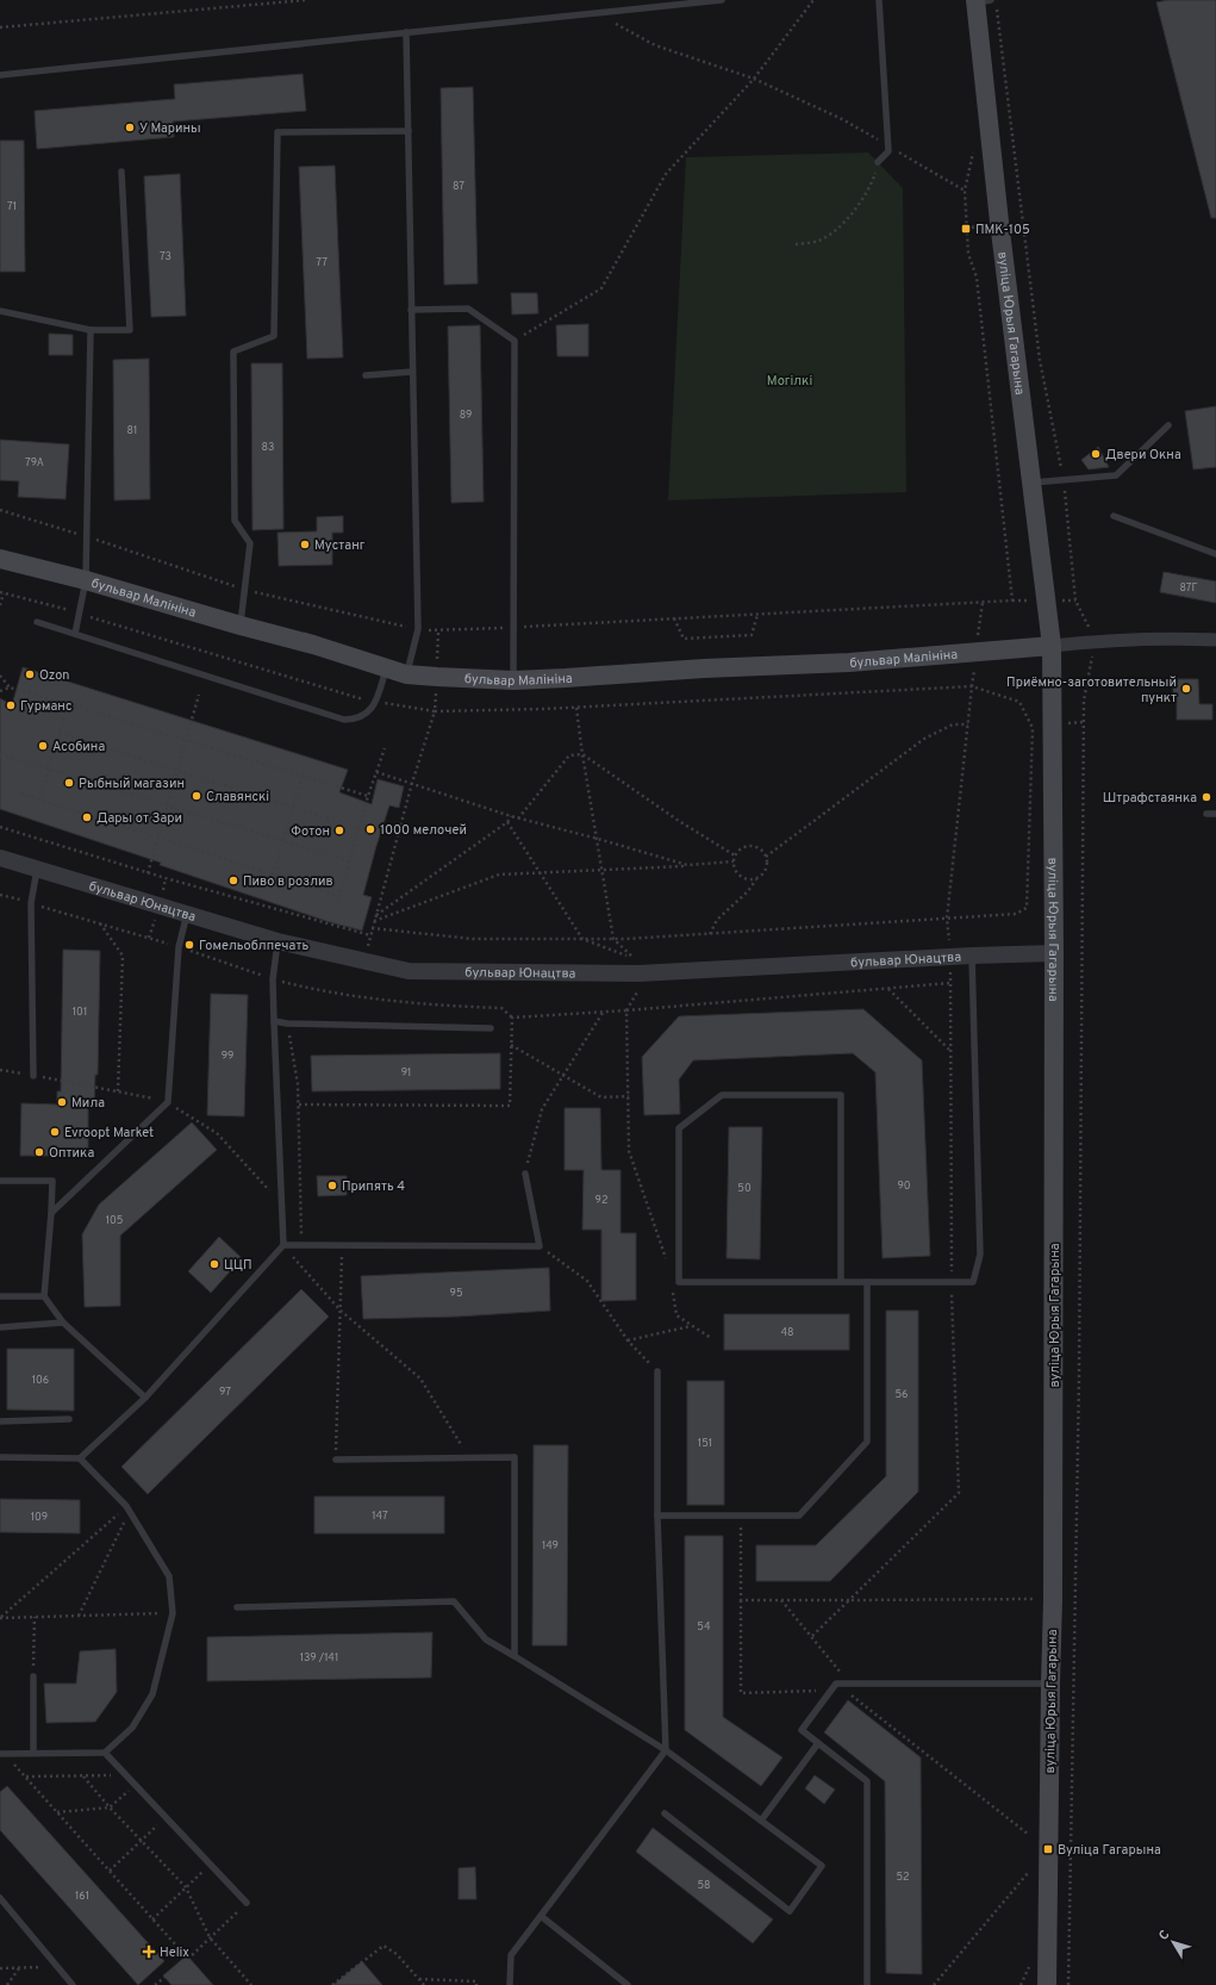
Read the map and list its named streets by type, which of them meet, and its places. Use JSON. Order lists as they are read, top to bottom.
{
  "streets": {
    "main road": ["вуліца Юрыя Гагарына", "бульвар Малініна"],
    "street": ["бульвар Юнацтва"]
  },
  "crossings": [
    ["вуліца Юрыя Гагарына", "бульвар Малініна"],
    ["вуліца Юрыя Гагарына", "бульвар Юнацтва"]
  ],
  "parks": ["Могілкі"],
  "places": {
    "other": [
      "У Марины",
      "Двери Окна",
      "Мустанг",
      "Ozon",
      "Приёмно-заготовительный пункт",
      "Гурманс",
      "Асобина",
      "Рыбный магазин",
      "Славянскі",
      "Штрафстаянка",
      "Дары от Зари",
      "1000 мелочей",
      "Фотон",
      "Пиво в розлив",
      "Гомельоблпечать",
      "Мила",
      "Evroopt Market",
      "Оптика",
      "Припять 4",
      "ЦЦП"
    ],
    "transit": ["ПМК-105", "Вуліца Гагарына"],
    "health": ["Helix"]
  },
  "house_numbers": [
    "87",
    "71",
    "73",
    "77",
    "89",
    "81",
    "83",
    "79А",
    "87Г",
    "101",
    "99",
    "91",
    "90",
    "50",
    "92",
    "105",
    "95",
    "48",
    "106",
    "97",
    "56",
    "151",
    "147",
    "109",
    "149",
    "54",
    "139 /141",
    "52",
    "58",
    "161"
  ],
  "north": "top left"
}
